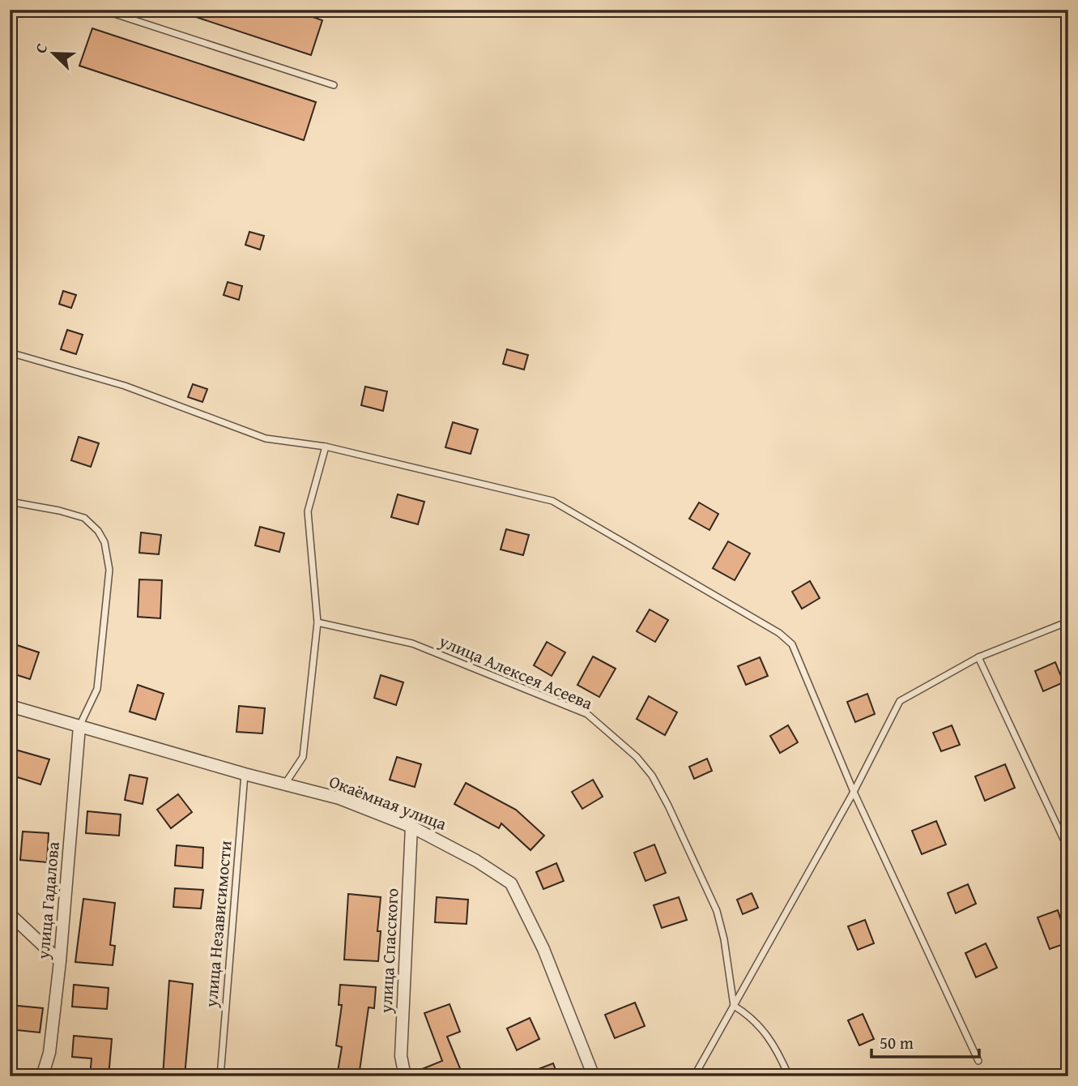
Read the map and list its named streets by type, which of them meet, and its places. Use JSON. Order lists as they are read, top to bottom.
{
  "streets": {
    "street": ["Окаёмная улица", "улица Гадалова", "улица Спасского"],
    "lane": ["улица Алексея Асеева", "улица Независимости"]
  },
  "crossings": [
    ["Окаёмная улица", "улица Гадалова"],
    ["Окаёмная улица", "улица Независимости"],
    ["Окаёмная улица", "улица Спасского"]
  ],
  "scale_bar": "50 m",
  "north": "top left"
}
